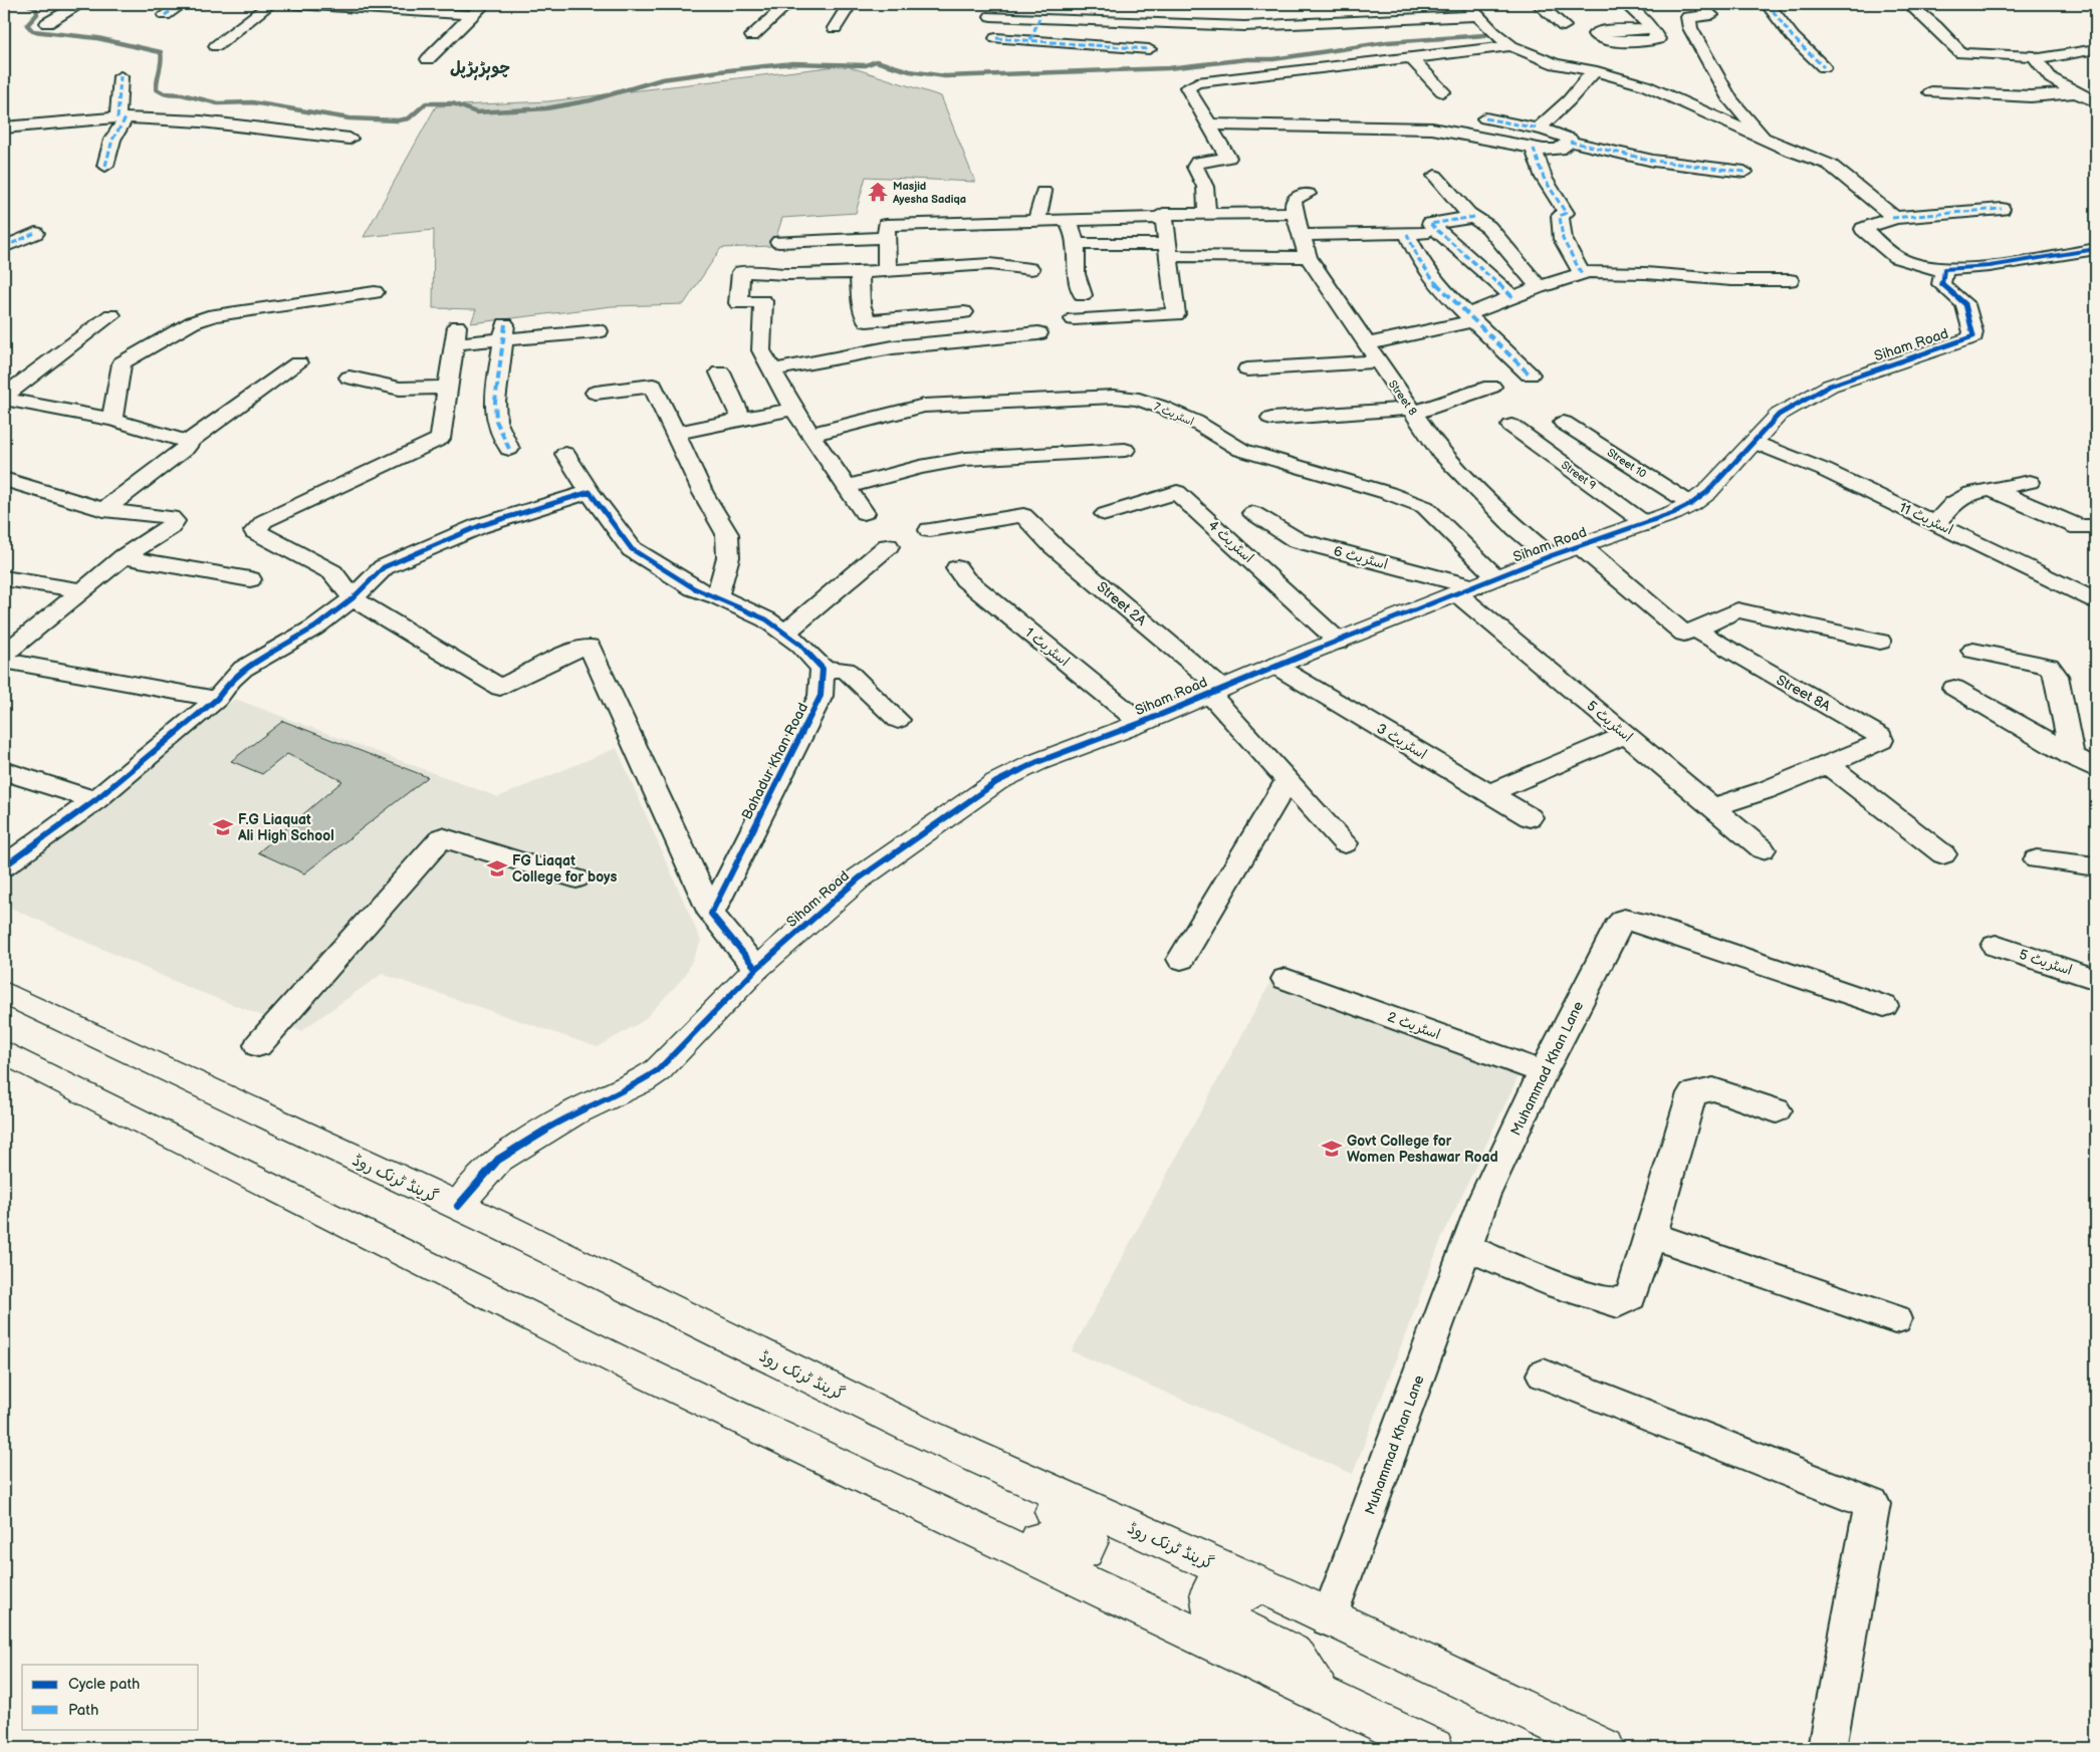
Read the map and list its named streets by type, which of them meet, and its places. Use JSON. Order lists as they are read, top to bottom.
{
  "streets": {
    "main road": ["Siham Road", "گرینڈ ٹرنک روڈ"],
    "street": [
      "Street 8",
      "اسٹریٹ 7",
      "Street 10",
      "Street 9",
      "اسٹریٹ 11",
      "اسٹریٹ 4",
      "اسٹریٹ 6",
      "Street 2A",
      "اسٹریٹ 1",
      "Street 8A",
      "اسٹریٹ 5",
      "اسٹریٹ 3",
      "Bahadur Khan Road",
      "اسٹریٹ 2",
      "Muhammad Khan Lane"
    ]
  },
  "crossings": [
    ["Siham Road", "Street 8"],
    ["Siham Road", "اسٹریٹ 7"],
    ["Siham Road", "Street 10"],
    ["Siham Road", "Street 9"],
    ["Siham Road", "اسٹریٹ 11"],
    ["Siham Road", "اسٹریٹ 4"],
    ["Siham Road", "اسٹریٹ 6"],
    ["Siham Road", "Street 2A"],
    ["Siham Road", "اسٹریٹ 1"],
    ["Siham Road", "Street 8A"],
    ["Siham Road", "اسٹریٹ 5"],
    ["Siham Road", "اسٹریٹ 3"],
    ["Siham Road", "گرینڈ ٹرنک روڈ"],
    ["اسٹریٹ 6", "اسٹریٹ 5"],
    ["Street 8A", "اسٹریٹ 5"],
    ["اسٹریٹ 2", "Muhammad Khan Lane"],
    ["Muhammad Khan Lane", "گرینڈ ٹرنک روڈ"]
  ],
  "districts": ["چوہڑہڑپل"],
  "places": {
    "temple": ["Masjid Ayesha Sadiqa"],
    "school or university": ["F.G Liaquat Ali High School", "FG Liaqat College for boys", "Govt College for Women Peshawar Road"]
  },
  "legend": ["Cycle path", "Path"]
}
